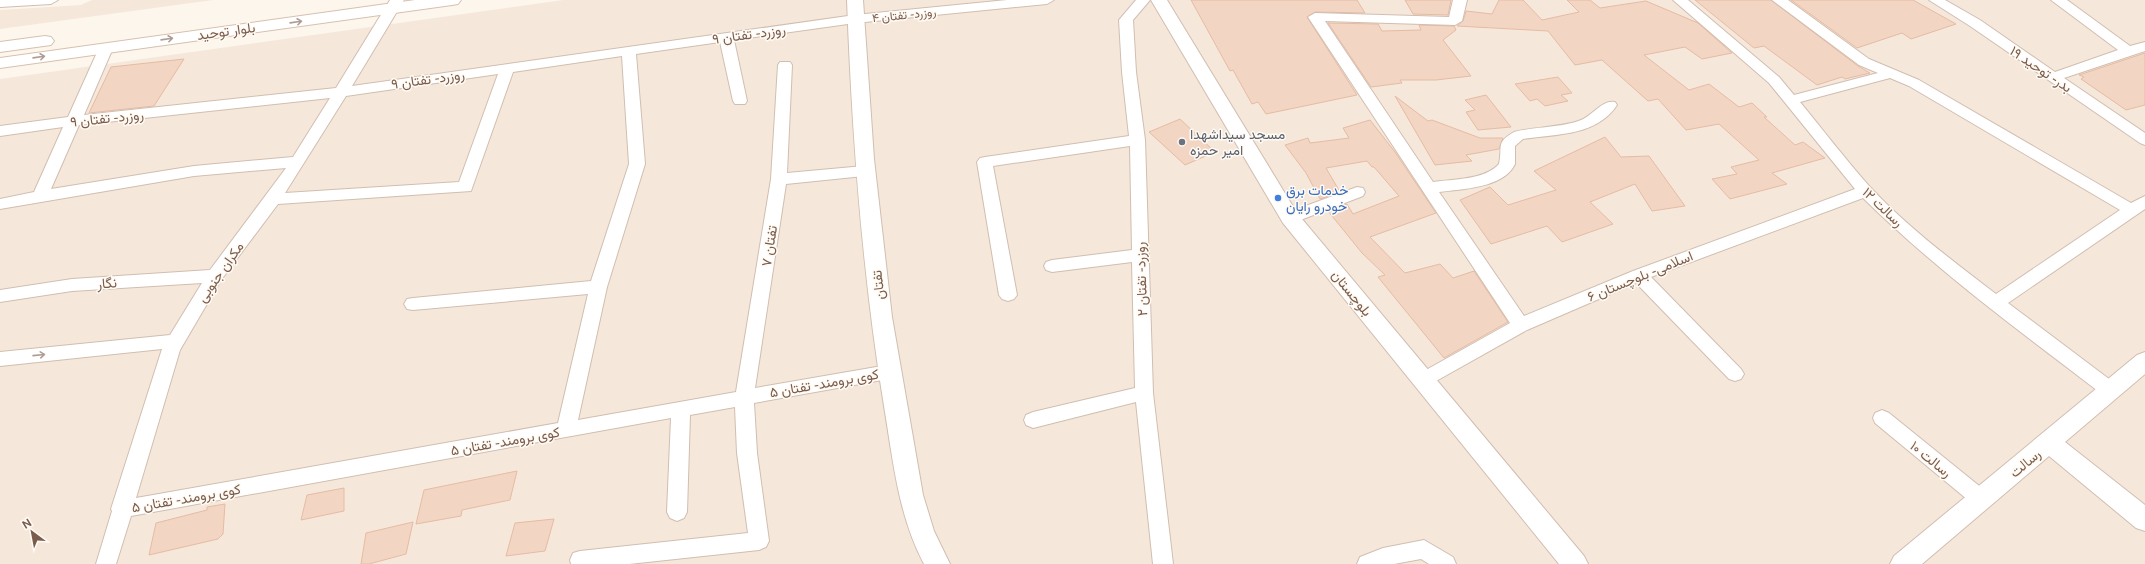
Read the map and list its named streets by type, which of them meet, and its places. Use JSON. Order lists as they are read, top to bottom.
{
  "streets": {
    "main road": ["بلوار توحید"],
    "street": [
      "روزرد - تفتان ۴",
      "روزرد - تفتان ۹",
      "بدر - توحید ۱۹",
      "رسالت ۱۲",
      "تفتان ۷",
      "مکران جنوبی",
      "اسلامی - بلوچستان ۶",
      "روزرد - تفتان ۲",
      "نگار",
      "تفتان",
      "بلوچستان",
      "کوی برومند - تفتان ۵",
      "رسالت ۱۰",
      "رسالت"
    ]
  },
  "crossings": [
    ["روزرد - تفتان ۴", "روزرد - تفتان ۹"],
    ["روزرد - تفتان ۴", "تفتان"],
    ["بلوار توحید", "مکران جنوبی"],
    ["روزرد - تفتان ۹", "مکران جنوبی"],
    ["روزرد - تفتان ۹", "تفتان"],
    ["رسالت ۱۲", "اسلامی - بلوچستان ۶"],
    ["رسالت ۱۲", "رسالت"],
    ["تفتان ۷", "کوی برومند - تفتان ۵"],
    ["مکران جنوبی", "نگار"],
    ["مکران جنوبی", "کوی برومند - تفتان ۵"],
    ["اسلامی - بلوچستان ۶", "بلوچستان"],
    ["تفتان", "کوی برومند - تفتان ۵"],
    ["رسالت ۱۰", "رسالت"]
  ],
  "places": ["مسجد سیداشهدا امیر حمزه", "خدمات برق خودرو رایان"],
  "north": "top left"
}
